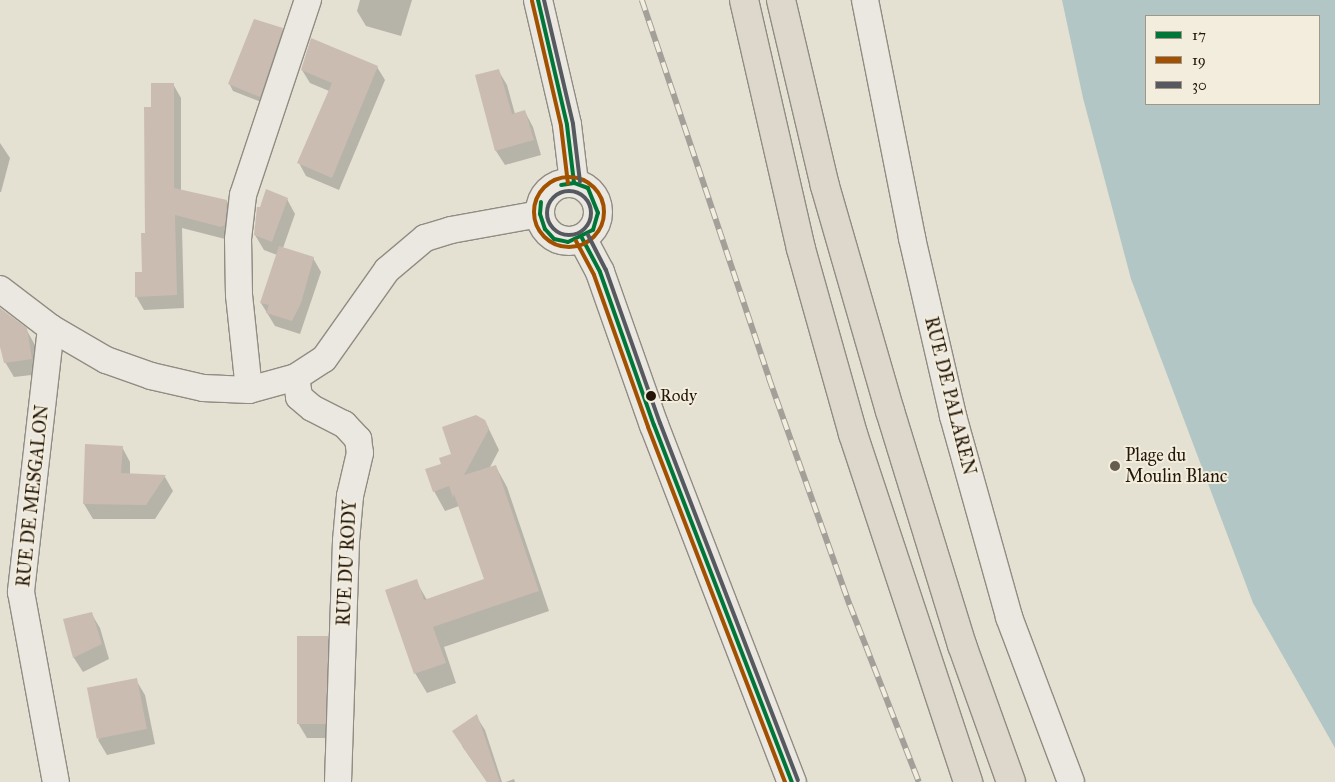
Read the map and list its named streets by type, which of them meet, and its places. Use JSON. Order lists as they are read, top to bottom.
{
  "streets": {
    "street": ["RUE DE PALAREN", "RUE DE MESGALON", "RUE DU RODY"]
  },
  "places": ["Rody", "Plage du Moulin Blanc"],
  "lines": ["transit line 17", "transit line 30", "transit line 19"],
  "legend": ["17", "19", "30"]
}
